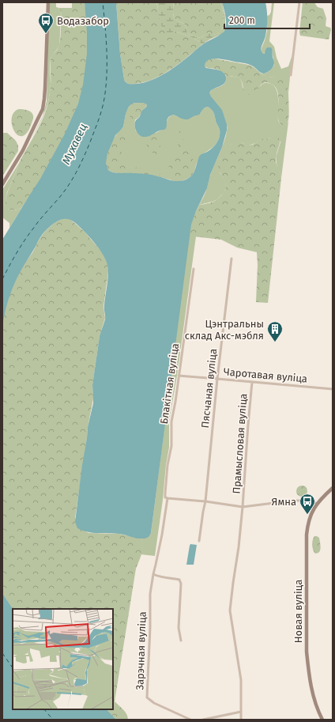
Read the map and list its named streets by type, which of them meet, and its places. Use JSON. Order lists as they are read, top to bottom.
{
  "streets": {
    "street": [
      "Чаротавая вуліца",
      "Блакітная вуліца",
      "Пясчаная вуліца",
      "Прамысловая вуліца",
      "Новая вуліца",
      "Зарэчная вуліца"
    ]
  },
  "crossings": [
    ["Чаротавая вуліца", "Блакітная вуліца"],
    ["Чаротавая вуліца", "Пясчаная вуліца"],
    ["Чаротавая вуліца", "Прамысловая вуліца"],
    ["Блакітная вуліца", "Зарэчная вуліца"]
  ],
  "water": ["Мухавец"],
  "places": {
    "bus stop": ["Водазабор", "Ямна"],
    "building": ["Цэнтральны склад Акс-мэбля"]
  },
  "scale_bar": "200 m"
}
